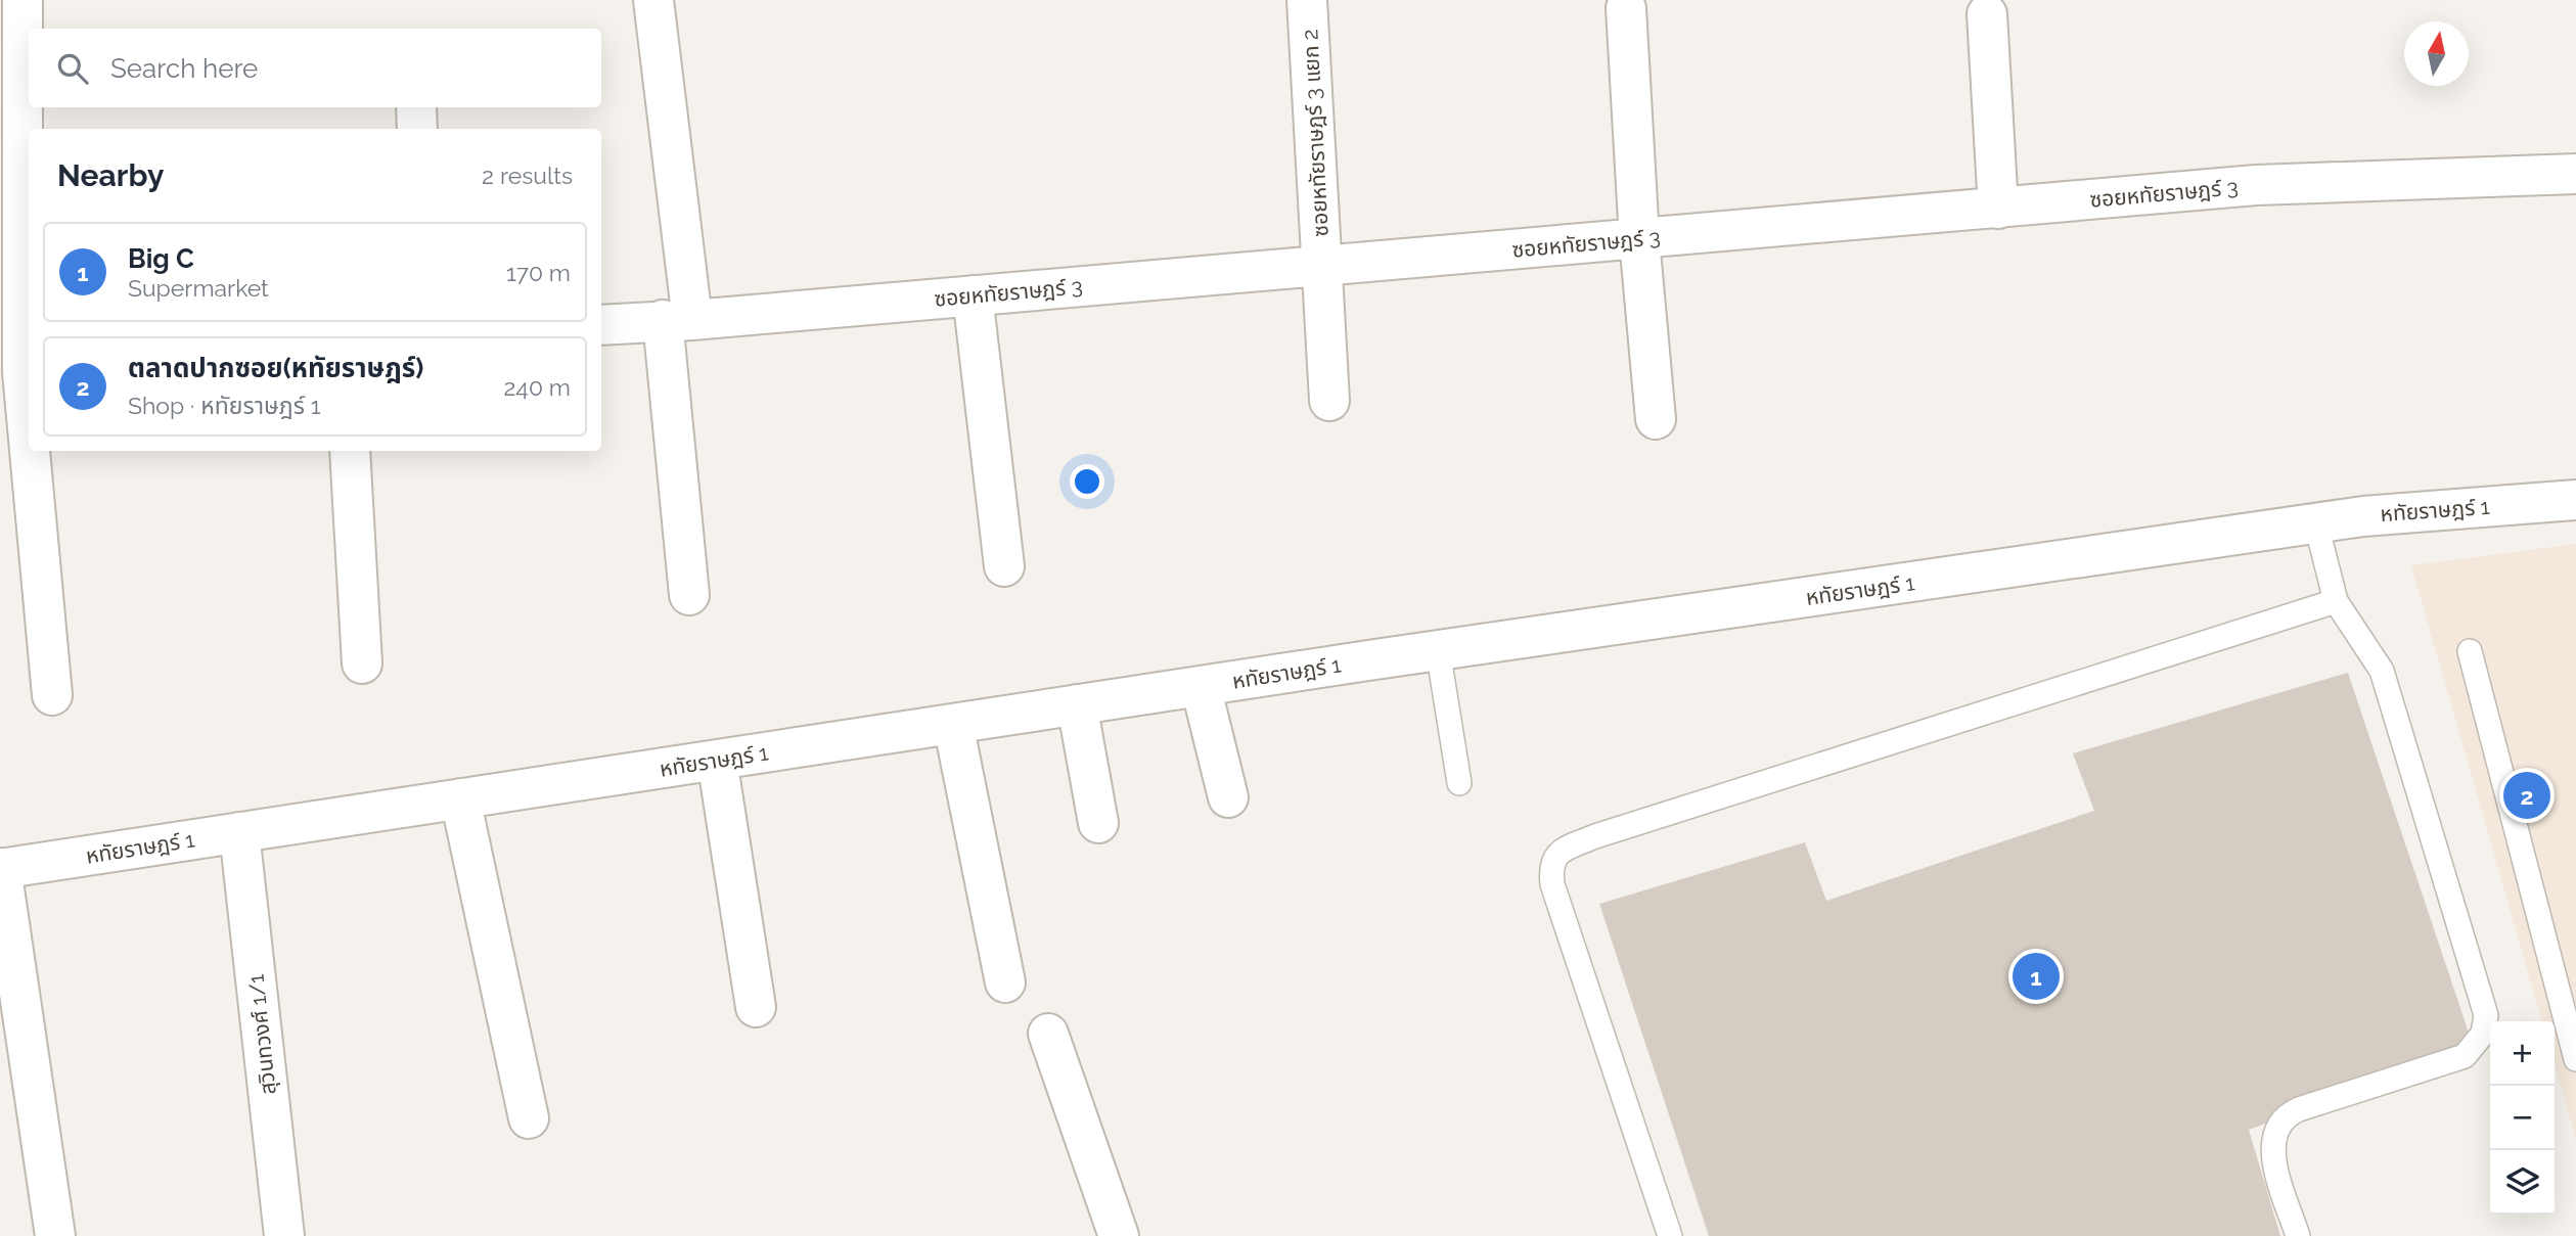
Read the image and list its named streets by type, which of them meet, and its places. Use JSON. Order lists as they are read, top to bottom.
{
  "streets": {
    "street": [
      "ซอยหทัยราษฎร์ 3 แยก 2",
      "ซอยหทัยราษฎร์ 3",
      "หทัยราษฎร์ 1",
      "สุวินทวงศ์ 1/1"
    ]
  },
  "crossings": [
    ["ซอยหทัยราษฎร์ 3 แยก 2", "ซอยหทัยราษฎร์ 3"],
    ["หทัยราษฎร์ 1", "สุวินทวงศ์ 1/1"]
  ],
  "north": "top",
  "page": {
    "search": "Search here",
    "heading": ["Nearby", "2 results"],
    "list": [
      {
        "mark": "1",
        "name": "Big C",
        "note": "Supermarket",
        "value": "170 m"
      },
      {
        "mark": "2",
        "name": "ตลาดปากซอย(หทัยราษฎร์)",
        "note": "Shop · หทัยราษฎร์ 1",
        "value": "240 m"
      }
    ],
    "pins": ["2", "1"],
    "map_buttons": ["+", "−"]
  }
}
